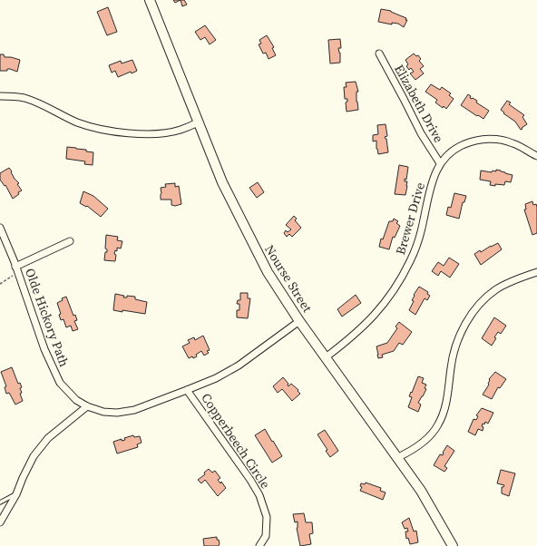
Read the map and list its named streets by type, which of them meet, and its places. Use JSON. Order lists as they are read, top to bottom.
{
  "streets": {
    "main road": ["Nourse Street"],
    "street": [
      "Elizabeth Drive",
      "Brewer Drive",
      "Olde Hickory Path",
      "Copperbeech Circle"
    ]
  },
  "crossings": [
    ["Elizabeth Drive", "Brewer Drive"],
    ["Brewer Drive", "Nourse Street"],
    ["Nourse Street", "Olde Hickory Path"],
    ["Olde Hickory Path", "Copperbeech Circle"]
  ]
}
